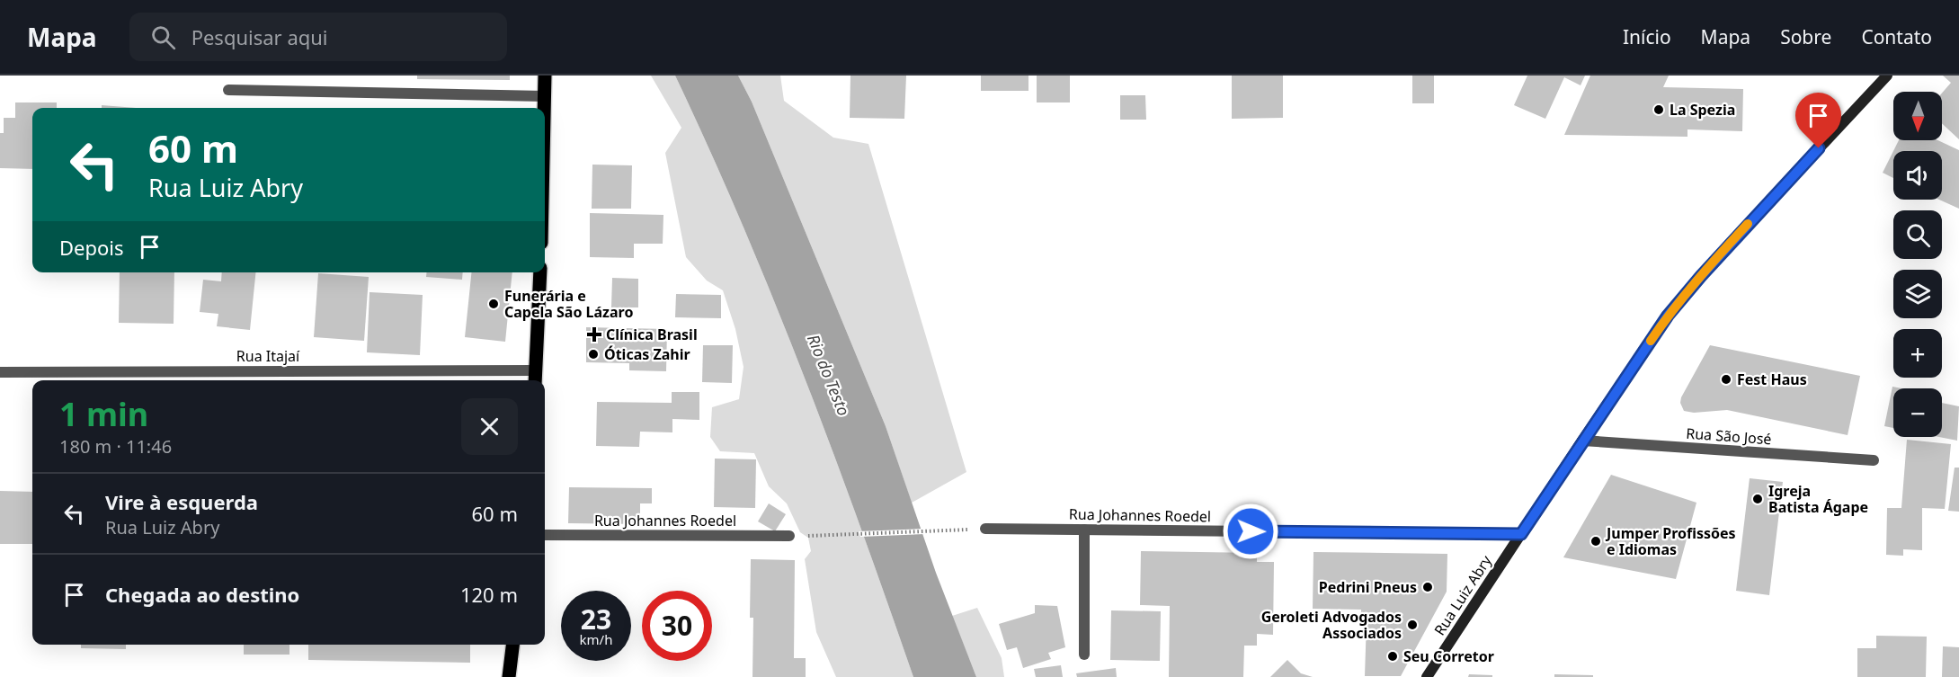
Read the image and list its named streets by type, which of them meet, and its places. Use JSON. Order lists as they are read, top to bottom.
{
  "streets": {
    "main road": ["Rua Luiz Abry"],
    "street": ["Rua Itajaí", "Rua São José", "Rua Johannes Roedel"]
  },
  "crossings": [
    ["Rua São José", "Rua Luiz Abry"],
    ["Rua Johannes Roedel", "Rua Luiz Abry"]
  ],
  "water": ["Rio do Testo"],
  "places": {
    "other": [
      "La Spezia",
      "Funerária e Capela São Lázaro",
      "Óticas Zahir",
      "Fest Haus",
      "Igreja Batista Ágape",
      "Jumper Profissões e Idiomas",
      "Pedrini Pneus",
      "Geroleti Advogados Associados",
      "Seu Corretor"
    ],
    "health": ["Clínica Brasil"]
  },
  "north": "bottom",
  "page": {
    "header": "Mapa",
    "search": "Pesquisar aqui",
    "nav": [
      "Início",
      "Mapa",
      "Sobre",
      "Contato"
    ],
    "map_buttons": ["+", "−"],
    "turn": ["60 m", "Rua Luiz Abry"],
    "then": "Depois",
    "heading": ["1 min", "180 m · 11:46"],
    "list": [
      {
        "name": "Vire à esquerda",
        "note": "Rua Luiz Abry",
        "value": "60 m"
      },
      {
        "name": "Chegada ao destino",
        "value": "120 m"
      }
    ],
    "speed": "23 km/h",
    "limit": "30"
  }
}
